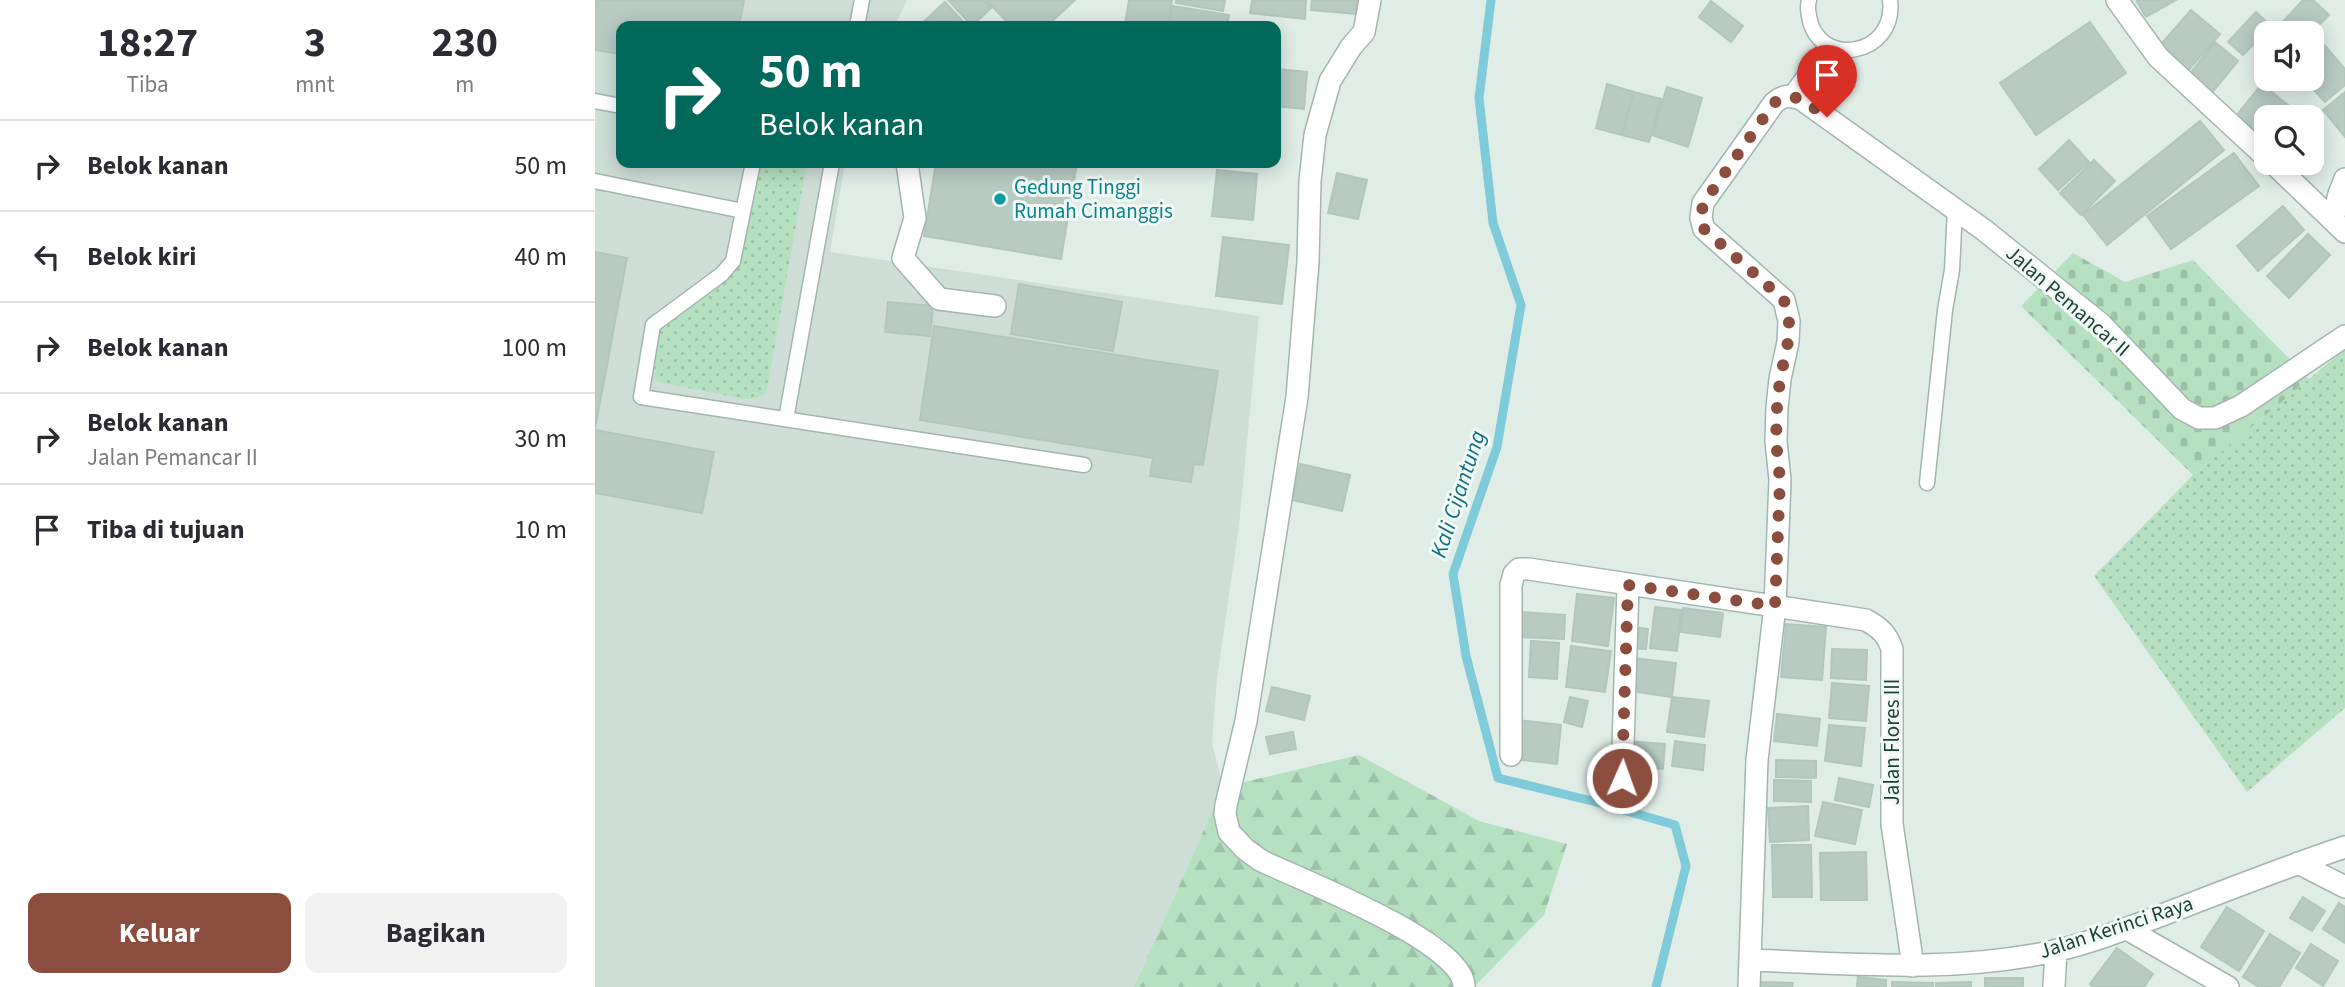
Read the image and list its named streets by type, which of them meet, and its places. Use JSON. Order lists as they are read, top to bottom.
{
  "streets": {
    "street": ["Jalan Pemancar II", "Jalan Flores III", "Jalan Kerinci Raya"]
  },
  "crossings": [
    ["Jalan Flores III", "Jalan Kerinci Raya"]
  ],
  "water": ["Kali Cijantung"],
  "places": ["Gedung Tinggi Rumah Cimanggis"],
  "page": {
    "eta": [
      "18:27",
      "Tiba",
      "3",
      "mnt",
      "230",
      "m"
    ],
    "turn": ["50 m", "Belok kanan"],
    "list": [
      {
        "name": "Belok kanan",
        "value": "50 m"
      },
      {
        "name": "Belok kiri",
        "value": "40 m"
      },
      {
        "name": "Belok kanan",
        "value": "100 m"
      },
      {
        "name": "Belok kanan",
        "note": "Jalan Pemancar II",
        "value": "30 m"
      },
      {
        "name": "Tiba di tujuan",
        "value": "10 m"
      }
    ],
    "buttons": ["Keluar", "Bagikan"]
  }
}
